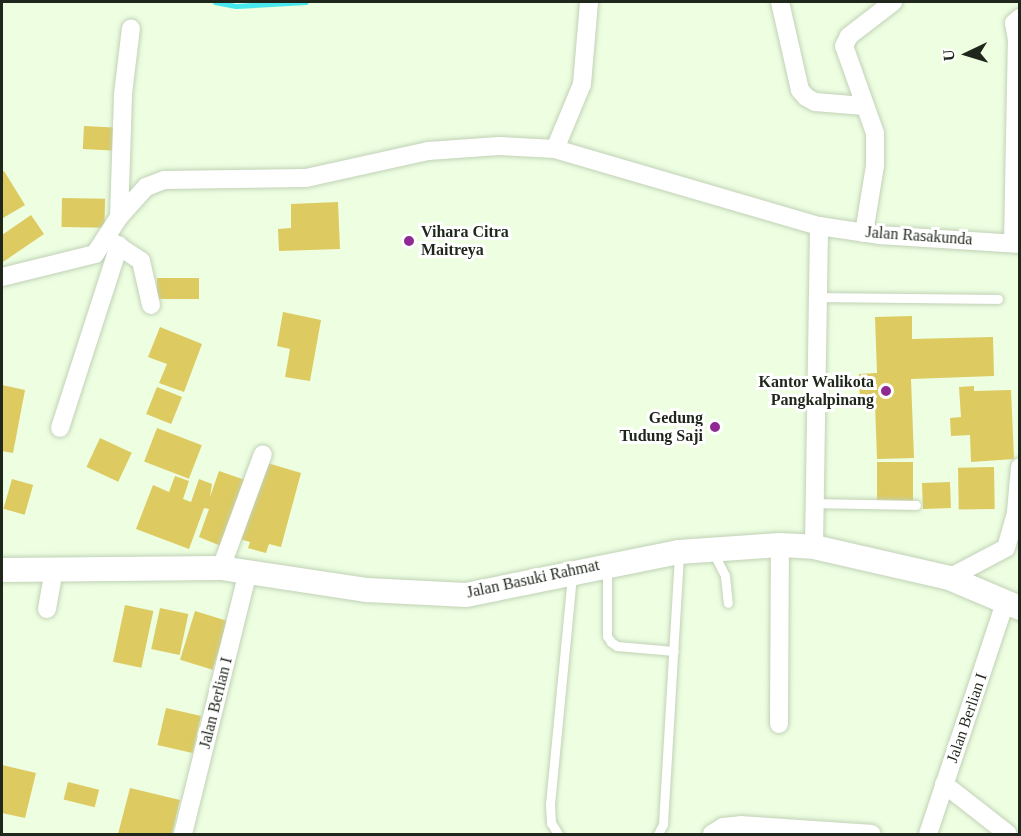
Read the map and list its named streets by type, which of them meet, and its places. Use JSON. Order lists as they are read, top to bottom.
{
  "streets": {
    "street": ["Jalan Rasakunda", "Jalan Basuki Rahmat", "Jalan Berlian I"]
  },
  "crossings": [
    ["Jalan Basuki Rahmat", "Jalan Berlian I"]
  ],
  "places": ["Vihara Citra Maitreya", "Kantor Walikota Pangkalpinang", "Gedung Tudung Saji"],
  "north": "left"
}
